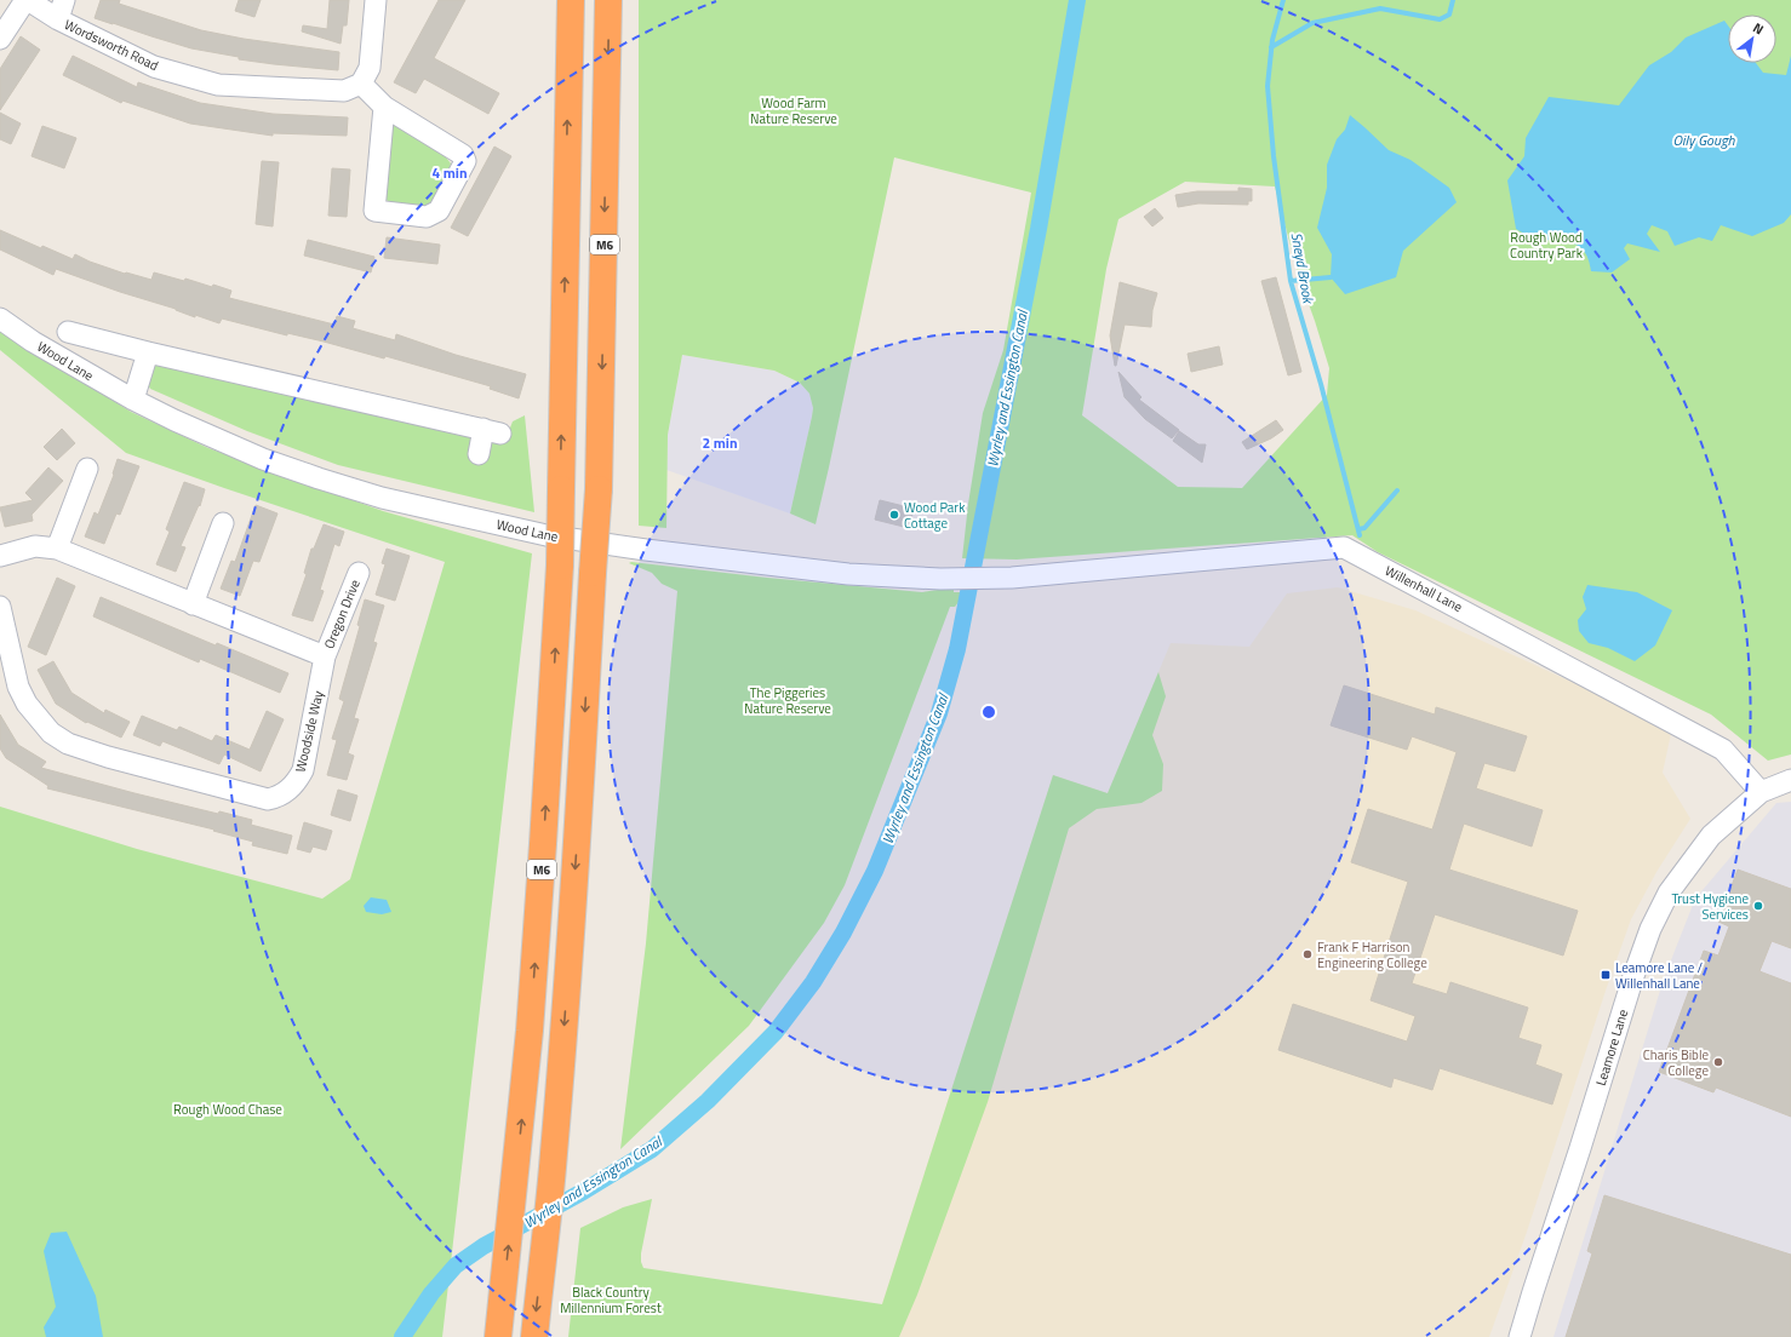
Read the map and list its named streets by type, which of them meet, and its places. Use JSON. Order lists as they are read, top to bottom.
{
  "streets": {
    "highway": ["M6"],
    "street": [
      "Wordsworth Road",
      "Wood Lane",
      "Willenhall Lane",
      "Oregon Drive",
      "Woodside Way",
      "Leamore Lane"
    ]
  },
  "crossings": [
    ["Wood Lane", "Willenhall Lane"],
    ["Willenhall Lane", "Leamore Lane"],
    ["Oregon Drive", "Woodside Way"]
  ],
  "water": ["Oily Gough", "Sneyd Brook", "Wyrley and Essington Canal"],
  "parks": [
    "Wood Farm Nature Reserve",
    "Rough Wood Country Park",
    "The Piggeries Nature Reserve",
    "Rough Wood Chase",
    "Black Country Millennium Forest"
  ],
  "places": {
    "other": [
      "Wood Park Cottage",
      "Trust Hygiene Services",
      "Frank F Harrison Engineering College",
      "Charis Bible College"
    ],
    "transit": ["Leamore Lane / Willenhall Lane"]
  },
  "north": "top right",
  "rings": ["4 min", "2 min"]
}
